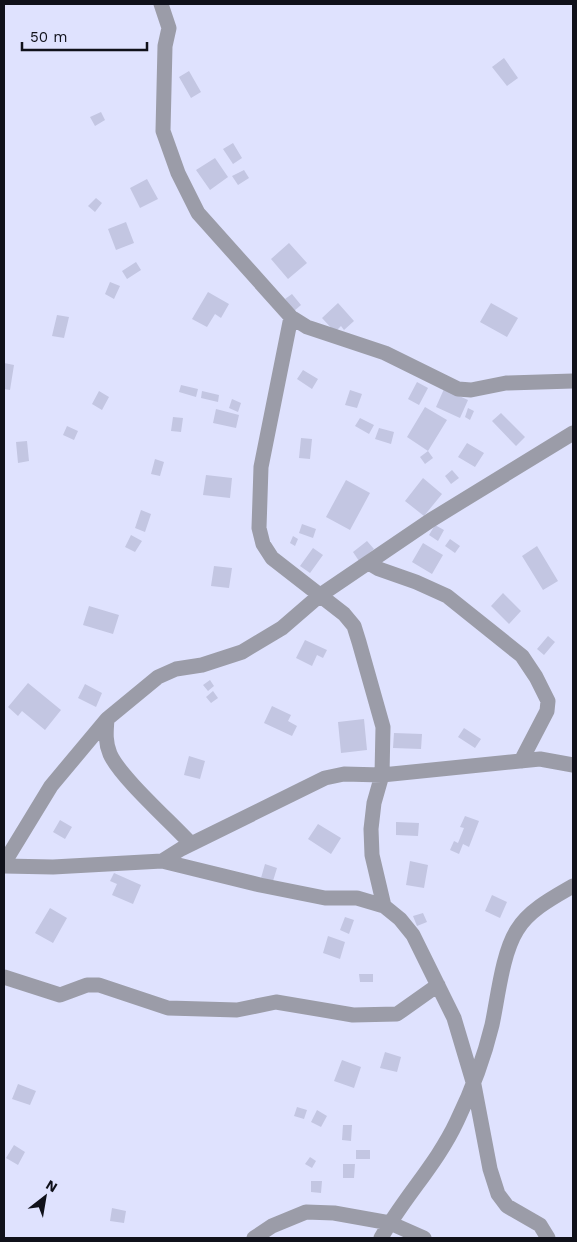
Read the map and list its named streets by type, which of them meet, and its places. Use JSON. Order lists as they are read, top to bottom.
{
  "scale_bar": "50 m",
  "north": "top right"
}
